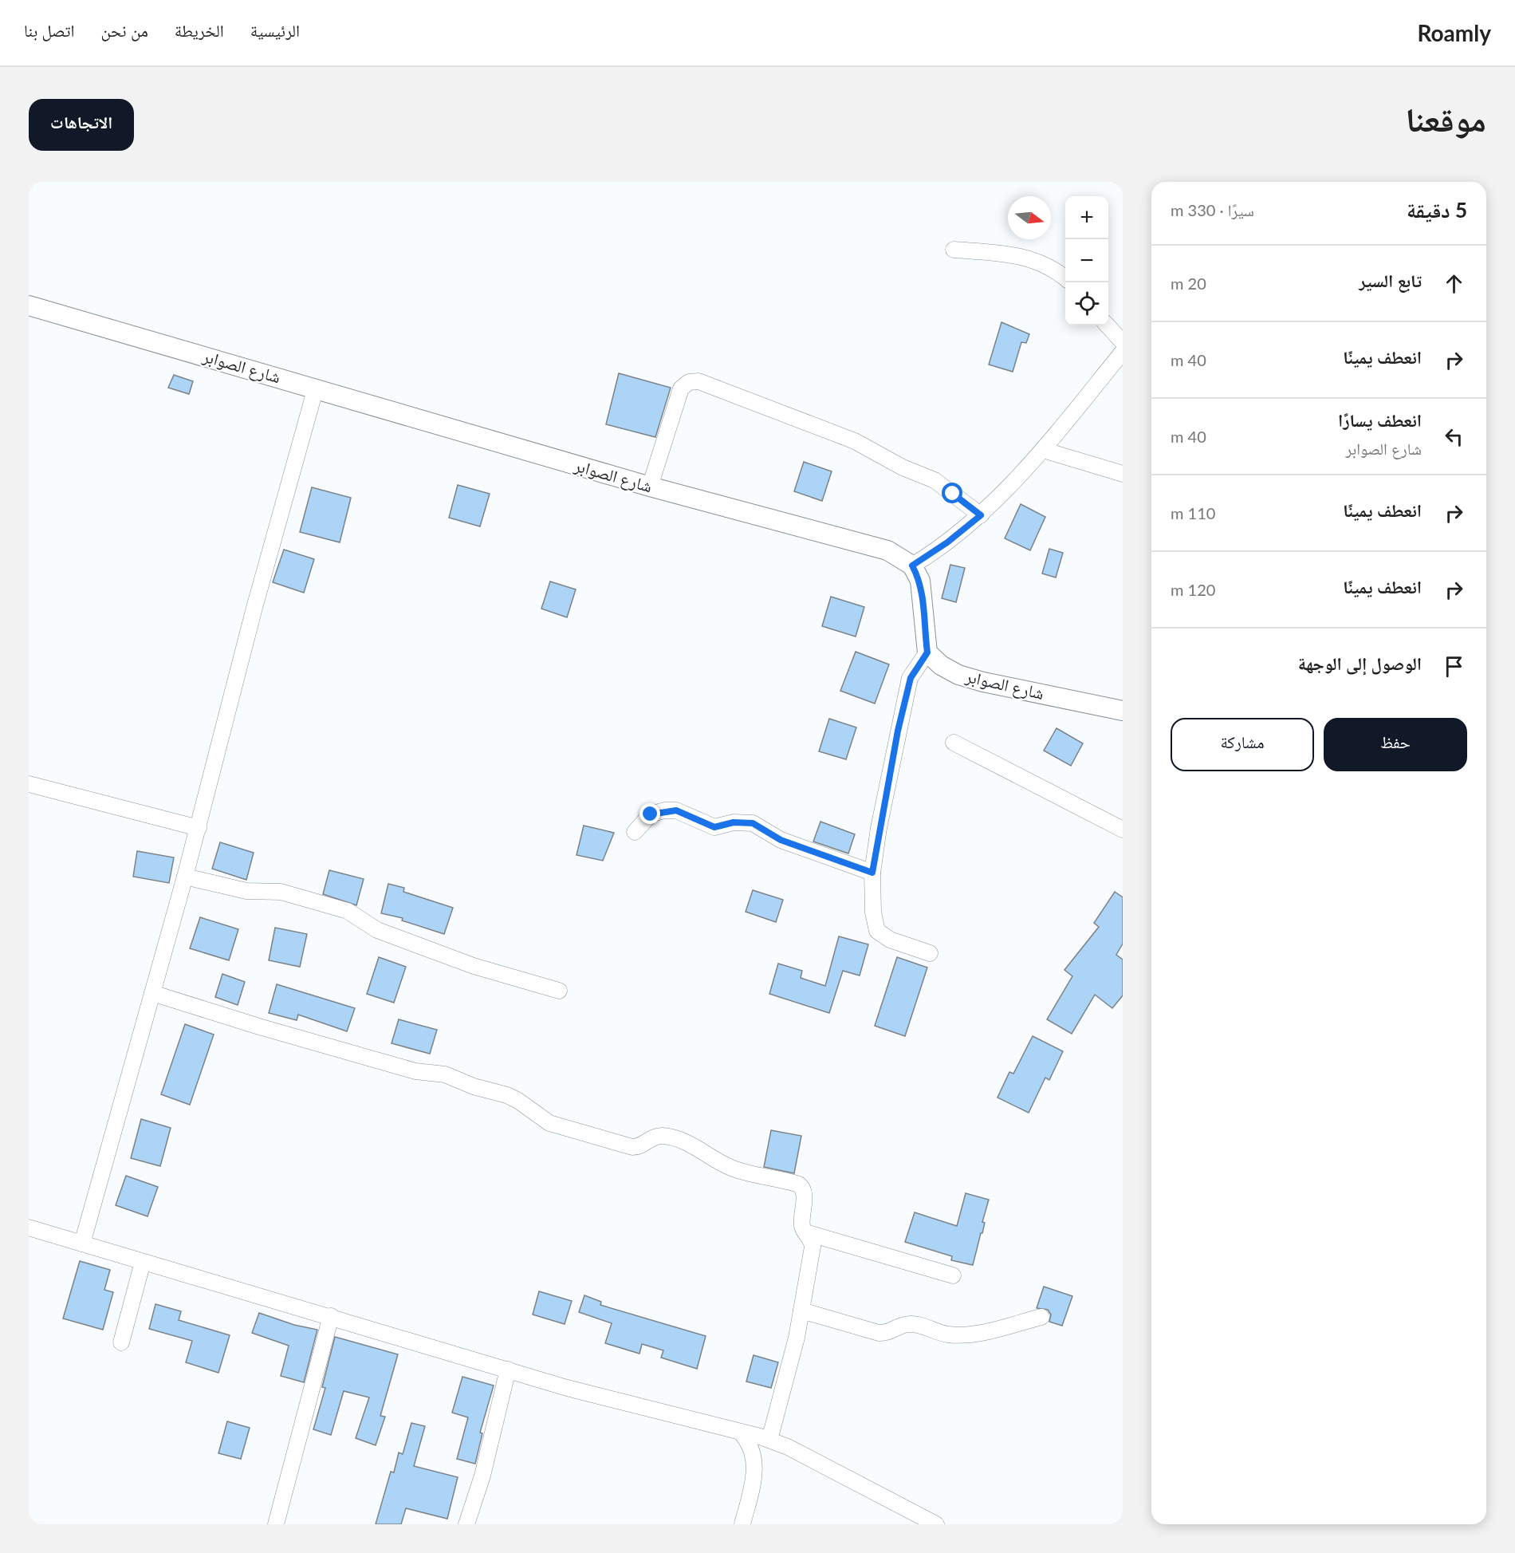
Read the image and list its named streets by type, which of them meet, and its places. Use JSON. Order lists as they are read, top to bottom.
{
  "streets": {
    "street": ["شارع الصوابر"]
  },
  "north": "right",
  "page": {
    "header": "Roamly",
    "nav": [
      "الرئيسية",
      "الخريطة",
      "من نحن",
      "اتصل بنا"
    ],
    "title": "موقعنا",
    "buttons": [
      "الاتجاهات",
      ["حفظ", "مشاركة"]
    ],
    "heading": ["5 دقيقة", "سيرًا · 330 m"],
    "map_buttons": ["+", "−"],
    "list": [
      ["تابع السير", "20 m"],
      ["انعطف يمينًا", "40 m"],
      ["انعطف يسارًا", "شارع الصوابر", "40 m"],
      ["انعطف يمينًا", "110 m"],
      ["انعطف يمينًا", "120 m"],
      "الوصول إلى الوجهة"
    ]
  }
}
